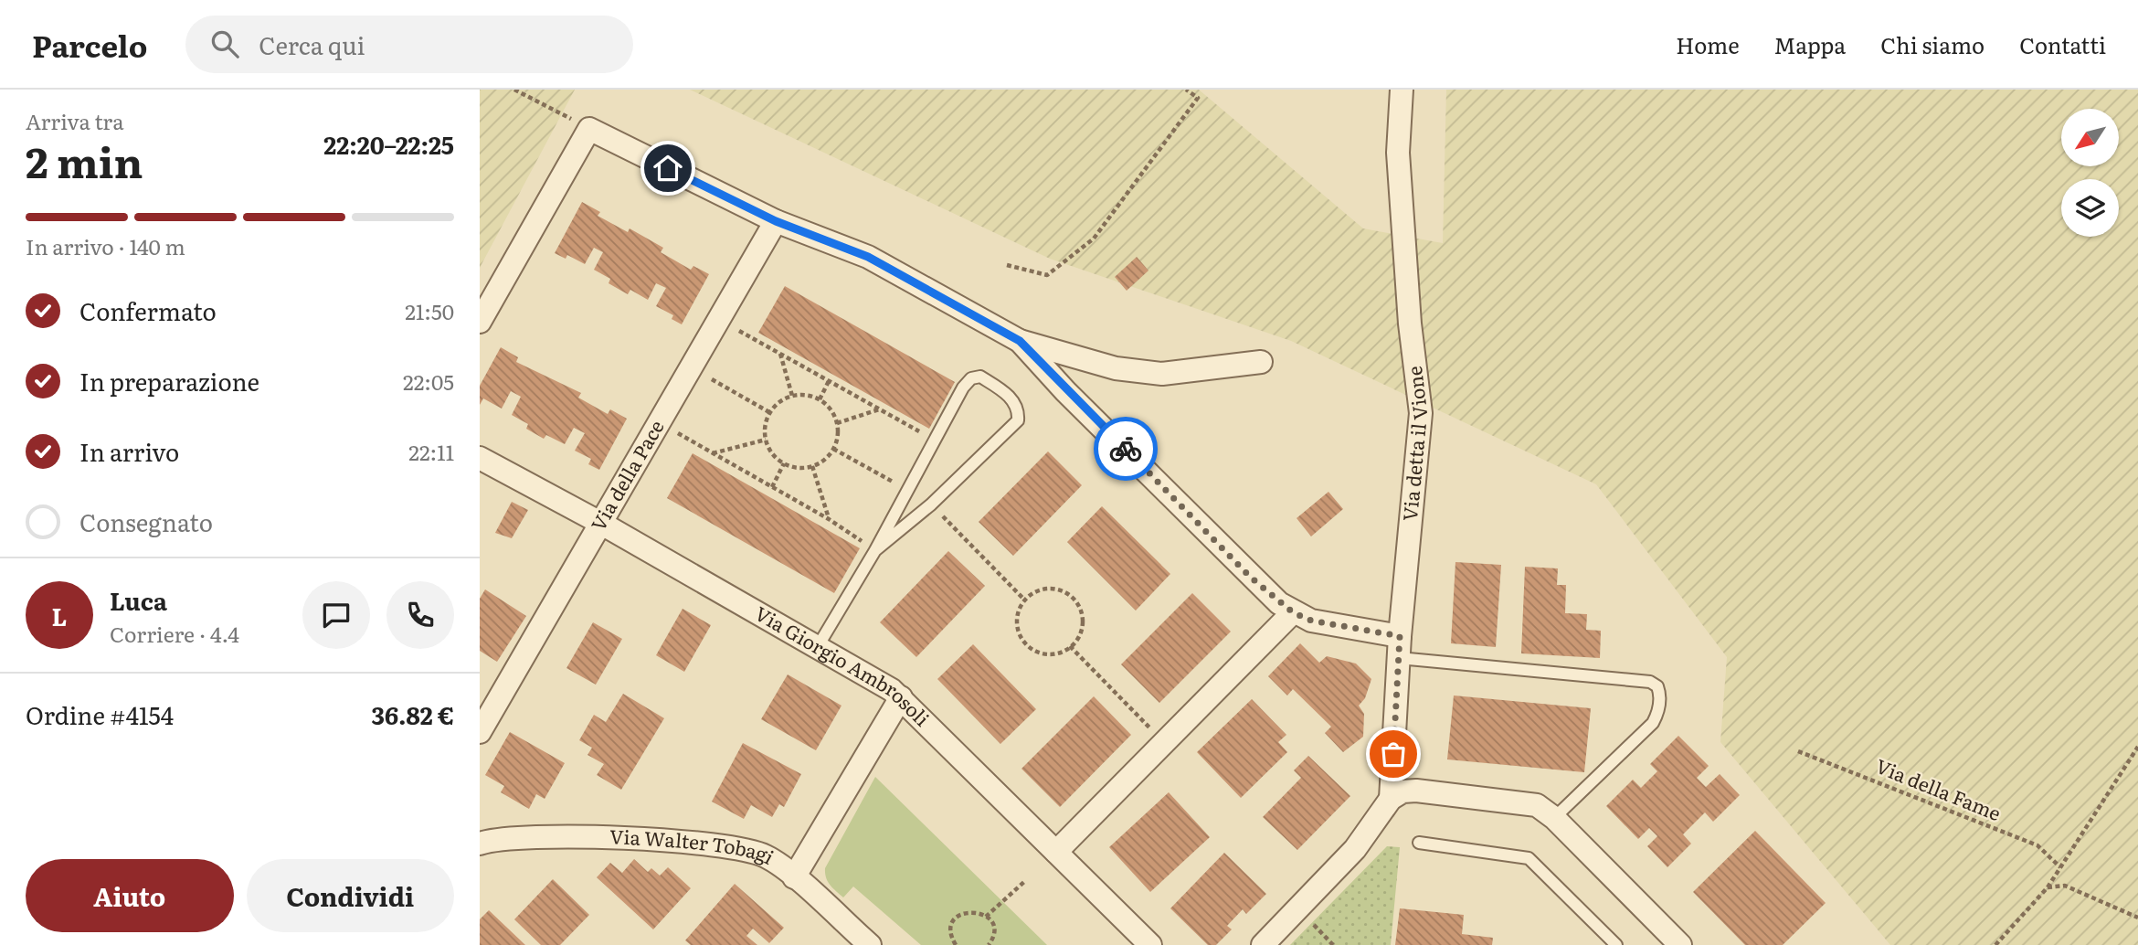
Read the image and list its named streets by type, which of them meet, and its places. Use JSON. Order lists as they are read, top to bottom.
{
  "streets": {
    "street": [
      "Via detta il Vione",
      "Via della Pace",
      "Via Giorgio Ambrosoli",
      "Via Walter Tobagi"
    ],
    "path": ["Via della Fame"]
  },
  "crossings": [
    ["Via della Pace", "Via Giorgio Ambrosoli"]
  ],
  "north": "bottom left",
  "page": {
    "header": "Parcelo",
    "search": "Cerca qui",
    "nav": [
      "Home",
      "Mappa",
      "Chi siamo",
      "Contatti"
    ],
    "heading": ["2 min", "Arriva tra", "22:20–22:25"],
    "panel": [
      "Luca",
      "Corriere · 4.4",
      "Ordine #4154",
      "36.82 €"
    ],
    "bar": "In arrivo · 140 m",
    "list": [
      ["Confermato", "21:50"],
      ["In preparazione", "22:05"],
      ["In arrivo", "22:11"],
      "Consegnato"
    ],
    "round": "L",
    "buttons": ["Aiuto", "Condividi"]
  }
}
